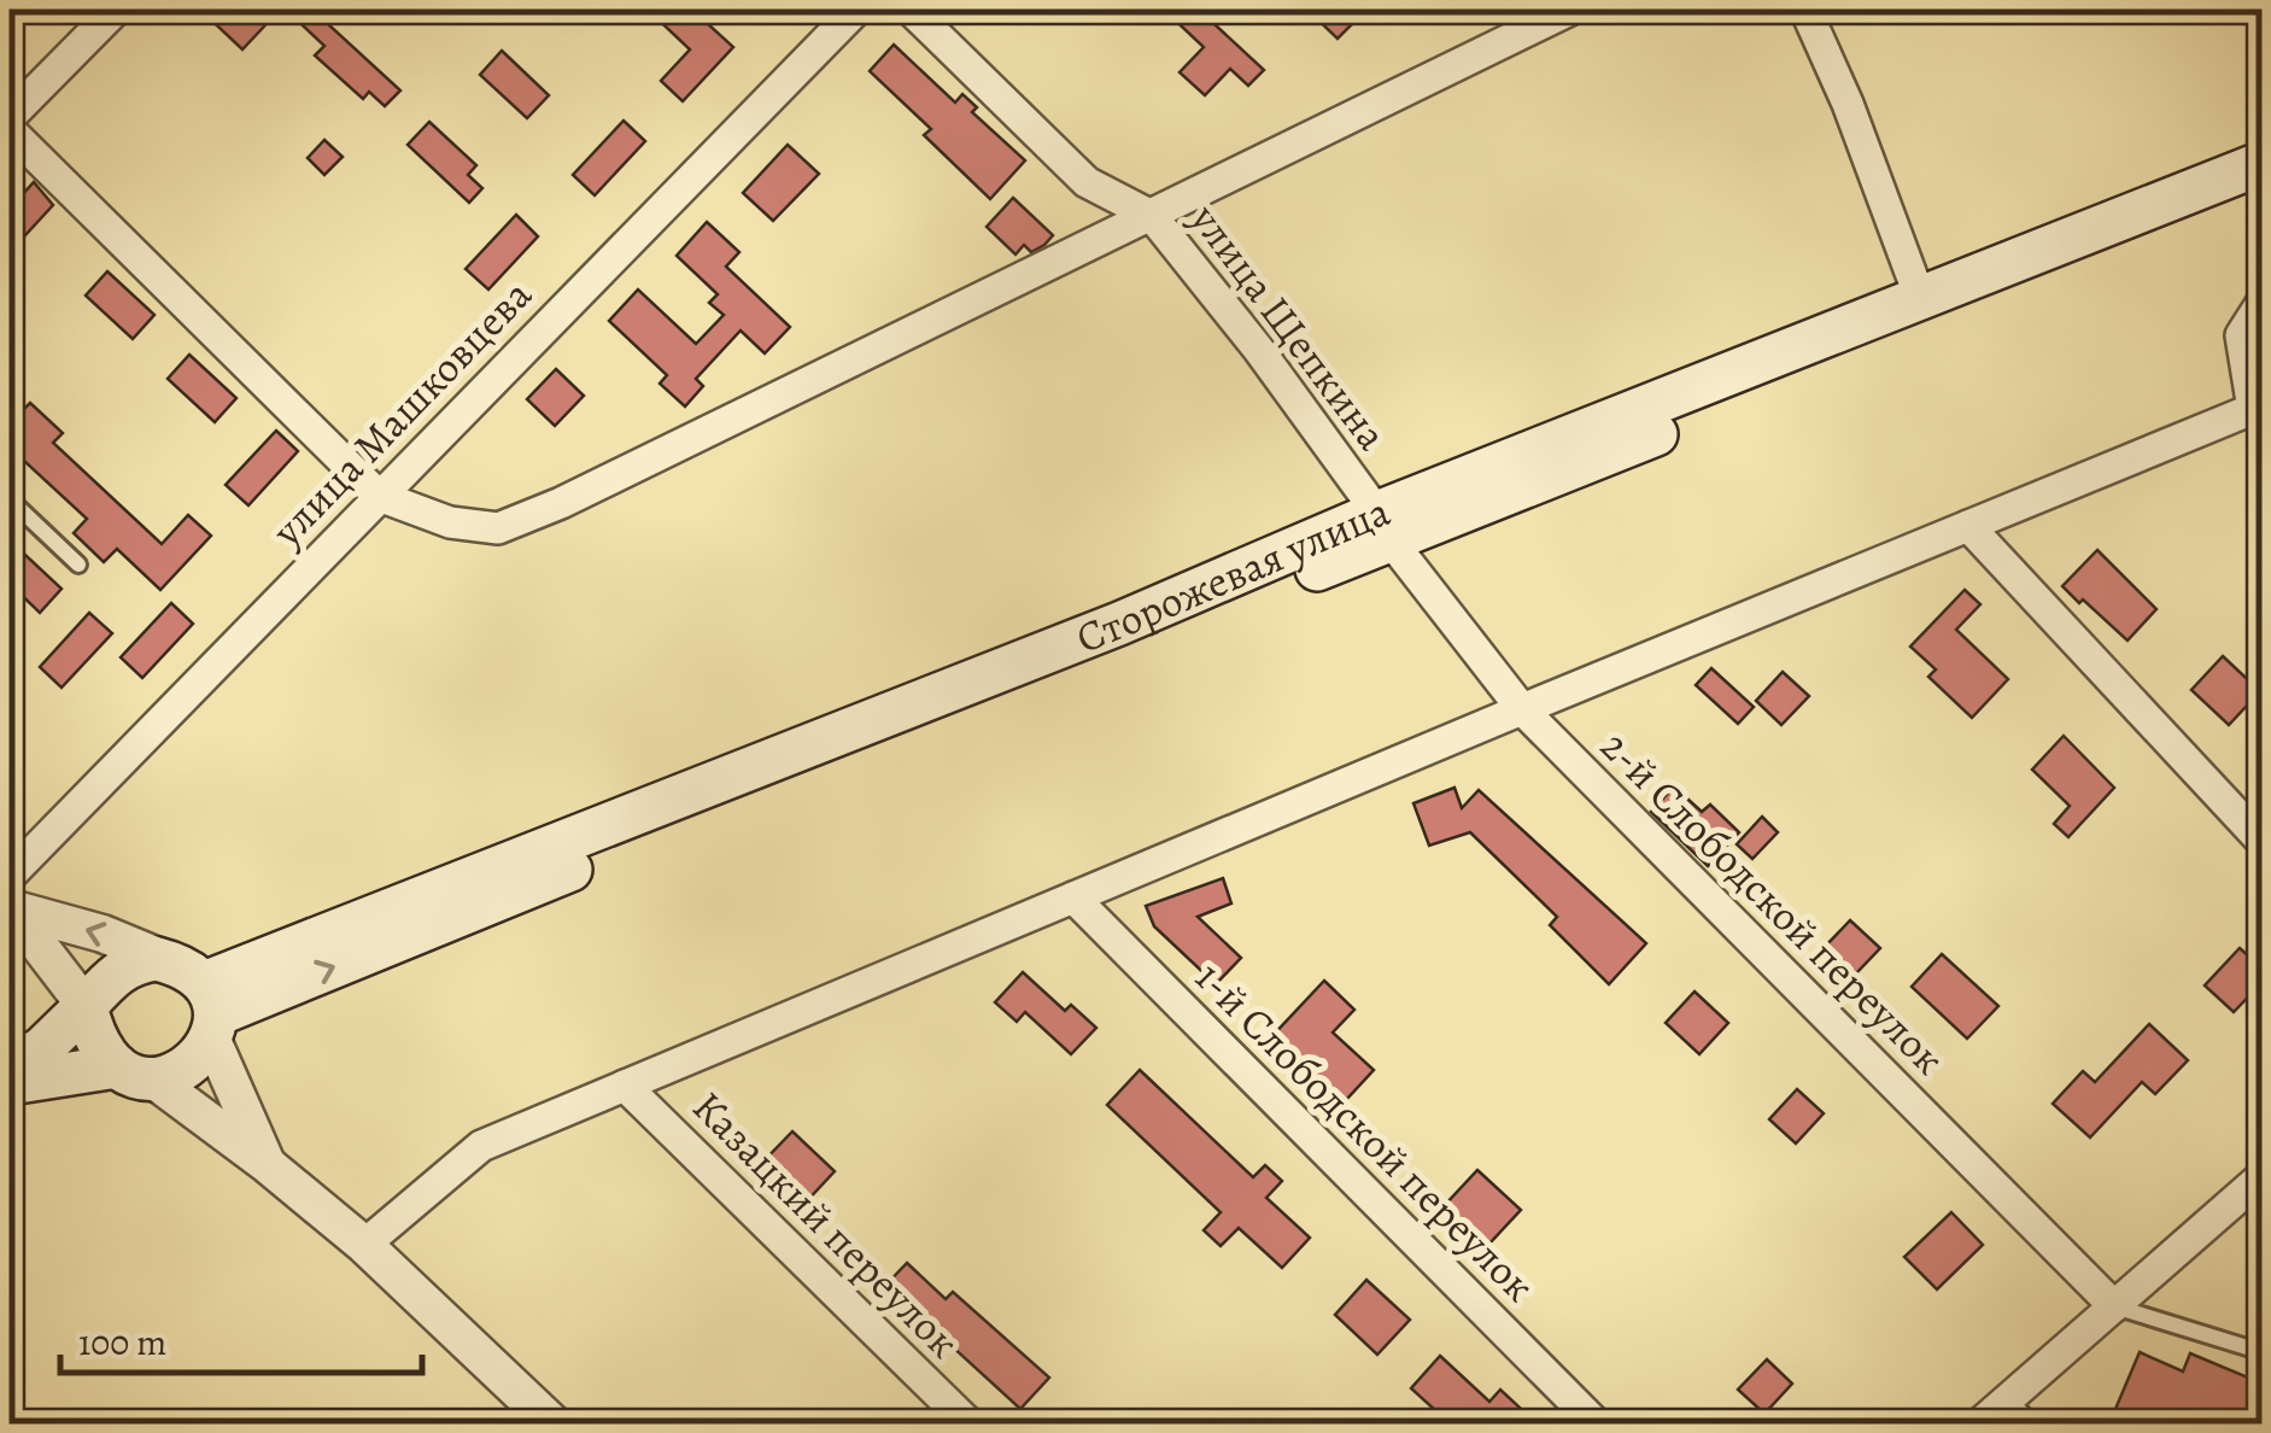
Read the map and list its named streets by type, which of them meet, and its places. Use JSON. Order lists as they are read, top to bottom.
{
  "streets": {
    "main road": ["Сторожевая улица"],
    "street": [
      "улица Щепкина",
      "улица Машковцева",
      "2-й Слободской переулок",
      "1-й Слободской переулок",
      "Казацкий переулок"
    ]
  },
  "crossings": [
    ["улица Щепкина", "Сторожевая улица"],
    ["улица Щепкина", "2-й Слободской переулок"],
    ["Сторожевая улица", "2-й Слободской переулок"]
  ],
  "scale_bar": "100 m"
}
